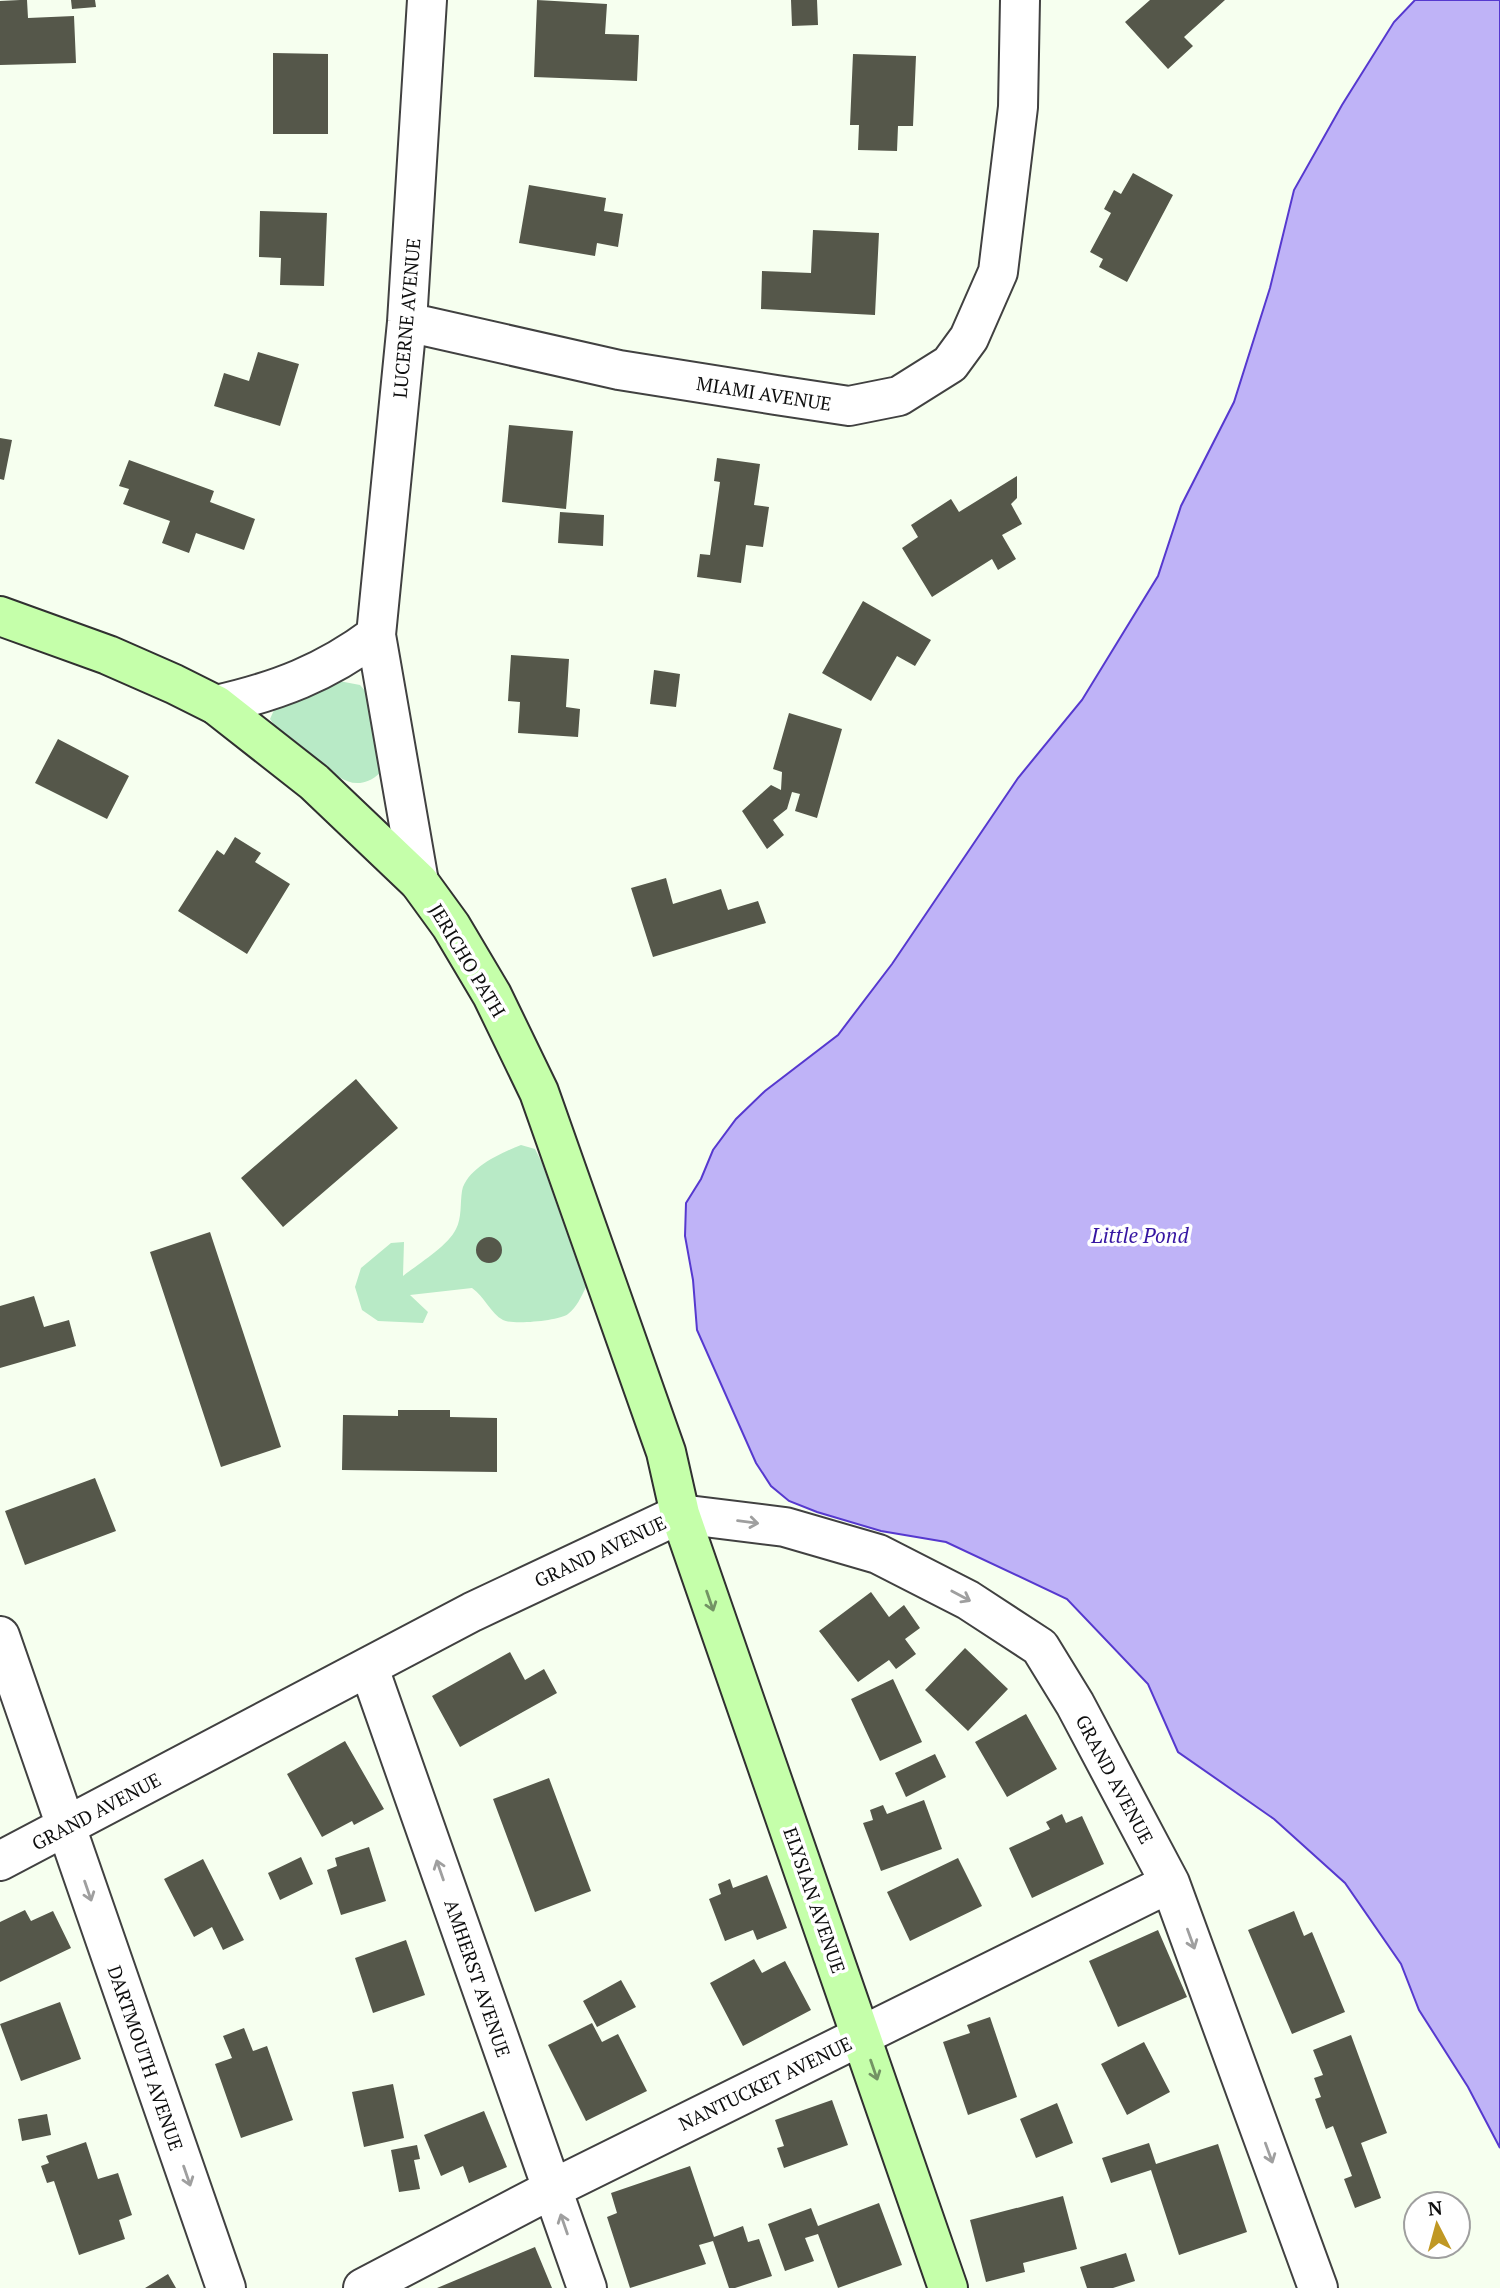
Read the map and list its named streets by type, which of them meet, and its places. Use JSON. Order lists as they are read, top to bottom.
{
  "streets": {
    "street": [
      "LUCERNE AVENUE",
      "MIAMI AVENUE",
      "JERICHO PATH",
      "GRAND AVENUE",
      "ELYSIAN AVENUE",
      "AMHERST AVENUE",
      "DARTMOUTH AVENUE",
      "NANTUCKET AVENUE"
    ]
  },
  "crossings": [
    ["LUCERNE AVENUE", "MIAMI AVENUE"],
    ["LUCERNE AVENUE", "JERICHO PATH"],
    ["JERICHO PATH", "GRAND AVENUE"],
    ["JERICHO PATH", "ELYSIAN AVENUE"],
    ["GRAND AVENUE", "ELYSIAN AVENUE"],
    ["GRAND AVENUE", "AMHERST AVENUE"],
    ["GRAND AVENUE", "DARTMOUTH AVENUE"],
    ["GRAND AVENUE", "NANTUCKET AVENUE"],
    ["ELYSIAN AVENUE", "NANTUCKET AVENUE"],
    ["AMHERST AVENUE", "NANTUCKET AVENUE"]
  ],
  "one_way": [
    "GRAND AVENUE",
    "ELYSIAN AVENUE",
    "AMHERST AVENUE",
    "DARTMOUTH AVENUE"
  ],
  "water": ["Little Pond"],
  "north": "top"
}
